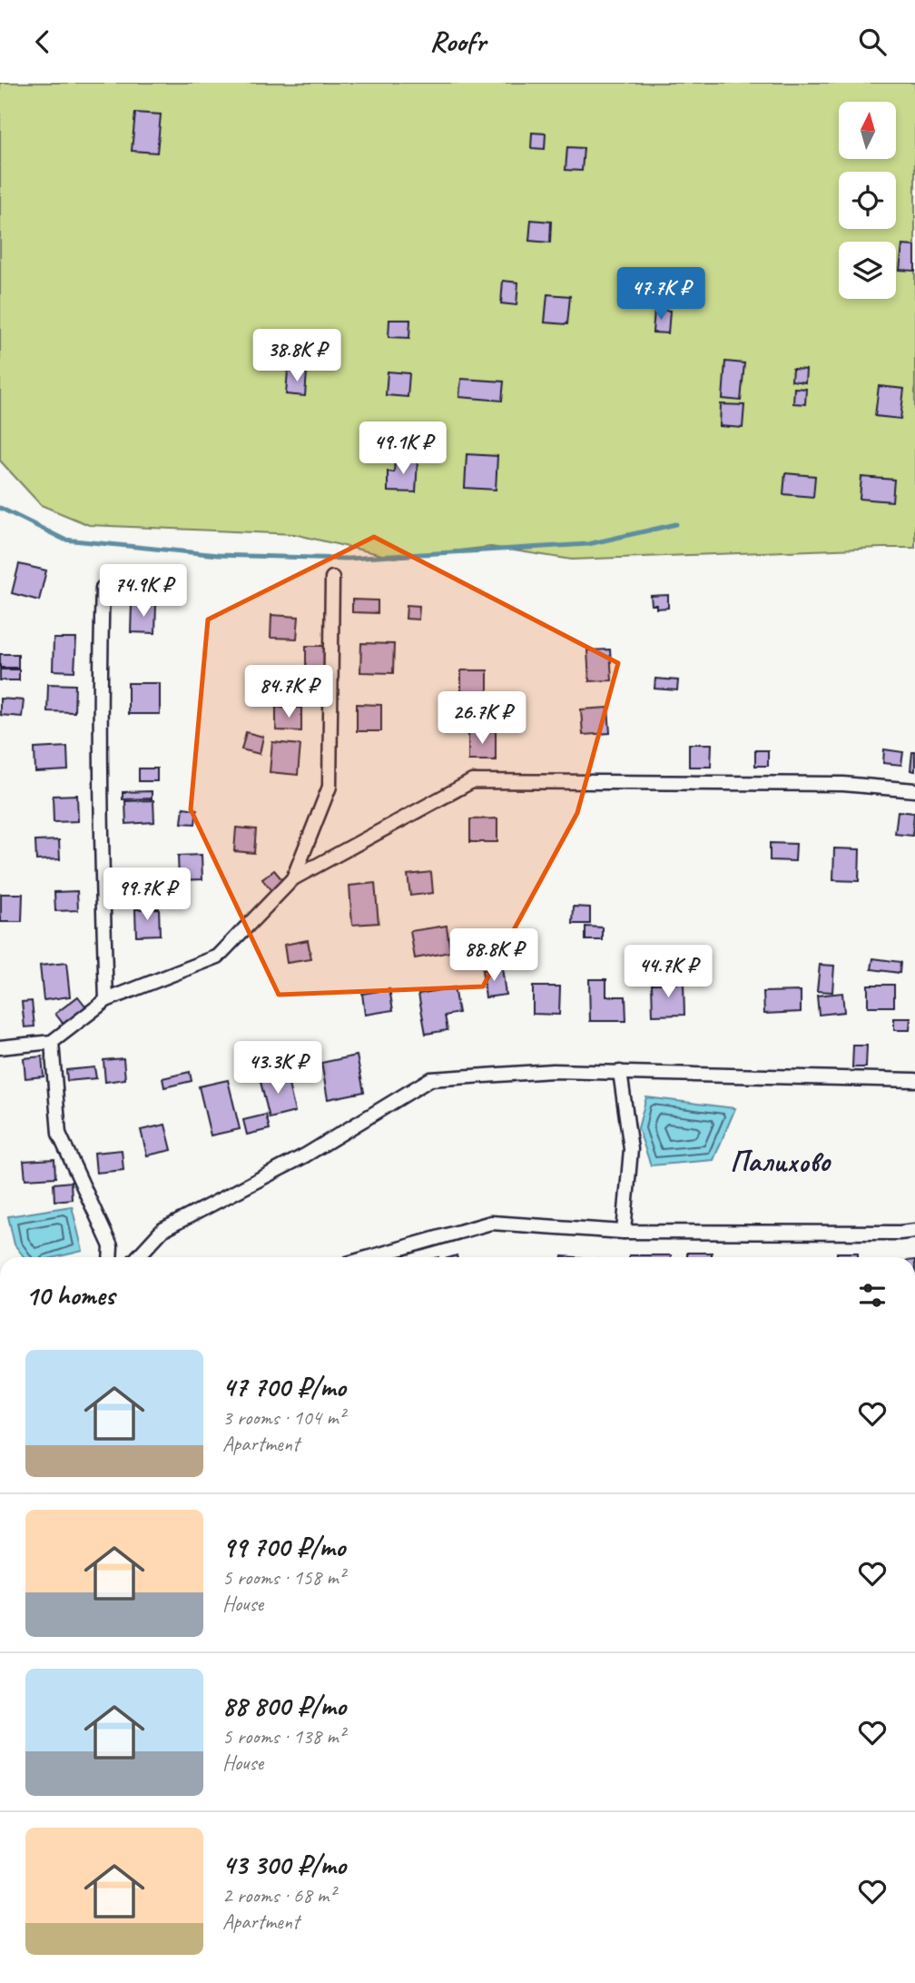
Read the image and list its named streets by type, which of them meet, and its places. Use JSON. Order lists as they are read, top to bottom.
{
  "districts": ["Палихово"],
  "north": "top",
  "page": {
    "header": "Roofr",
    "price": [
      "47.7K ₽",
      "38.8K ₽",
      "49.1K ₽",
      "74.9K ₽",
      "84.7K ₽",
      "26.7K ₽",
      "99.7K ₽",
      "88.8K ₽",
      "44.7K ₽",
      "43.3K ₽"
    ],
    "heading": "10 homes",
    "list": [
      {
        "name": "47 700 ₽/mo",
        "note": "3 rooms · 104 m² · Apartment"
      },
      {
        "name": "99 700 ₽/mo",
        "note": "5 rooms · 158 m² · House"
      },
      {
        "name": "88 800 ₽/mo",
        "note": "5 rooms · 138 m² · House"
      },
      {
        "name": "43 300 ₽/mo",
        "note": "2 rooms · 68 m² · Apartment"
      }
    ]
  }
}
